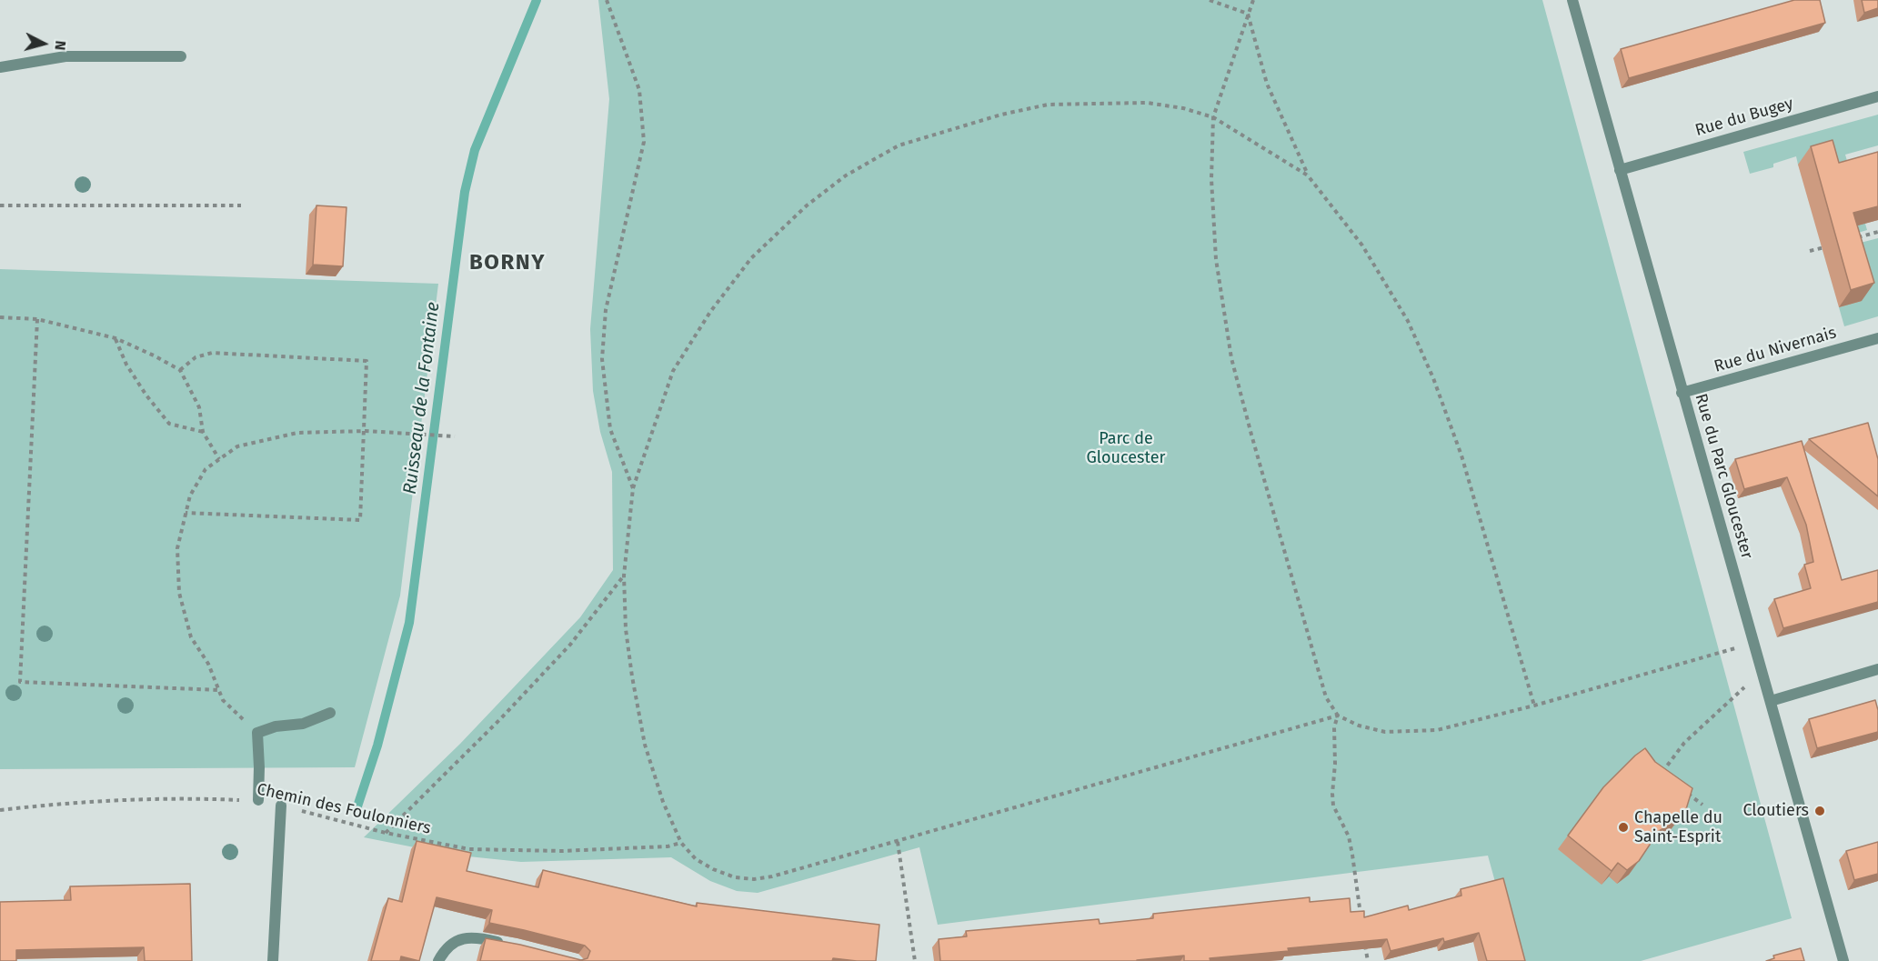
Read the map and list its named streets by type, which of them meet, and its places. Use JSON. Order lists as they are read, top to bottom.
{
  "streets": {
    "street": ["Rue du Bugey", "Rue du Nivernais", "Rue du Parc Gloucester"],
    "path": ["Chemin des Foulonniers"]
  },
  "crossings": [
    ["Rue du Bugey", "Rue du Parc Gloucester"],
    ["Rue du Nivernais", "Rue du Parc Gloucester"]
  ],
  "districts": ["BORNY"],
  "water": ["Ruisseau de la Fontaine"],
  "parks": ["Parc de Gloucester"],
  "places": ["Cloutiers", "Chapelle du Saint-Esprit"],
  "north": "right"
}
